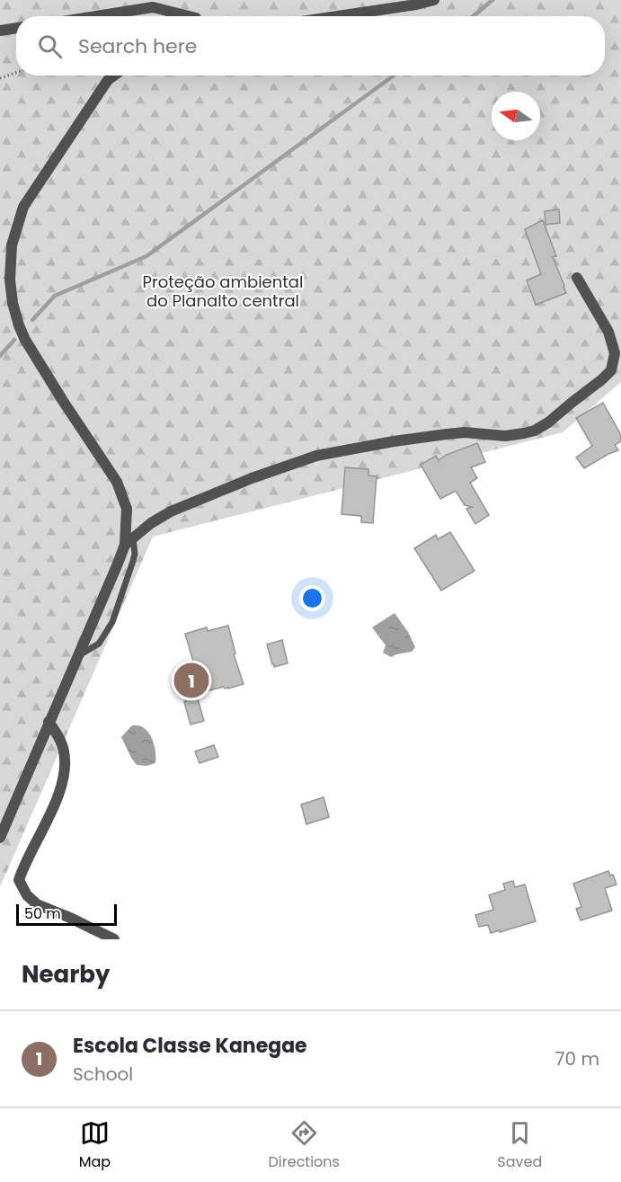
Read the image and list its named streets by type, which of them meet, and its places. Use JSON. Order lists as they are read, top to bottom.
{
  "parks": ["Proteção ambiental do Planalto central"],
  "scale_bar": "50 m",
  "north": "left",
  "page": {
    "search": "Search here",
    "pins": "1",
    "scale": "50 m",
    "heading": "Nearby",
    "list": [
      {
        "mark": "1",
        "name": "Escola Classe Kanegae",
        "note": "School",
        "value": "70 m"
      }
    ],
    "nav": ["Map", "Directions", "Saved"]
  }
}
